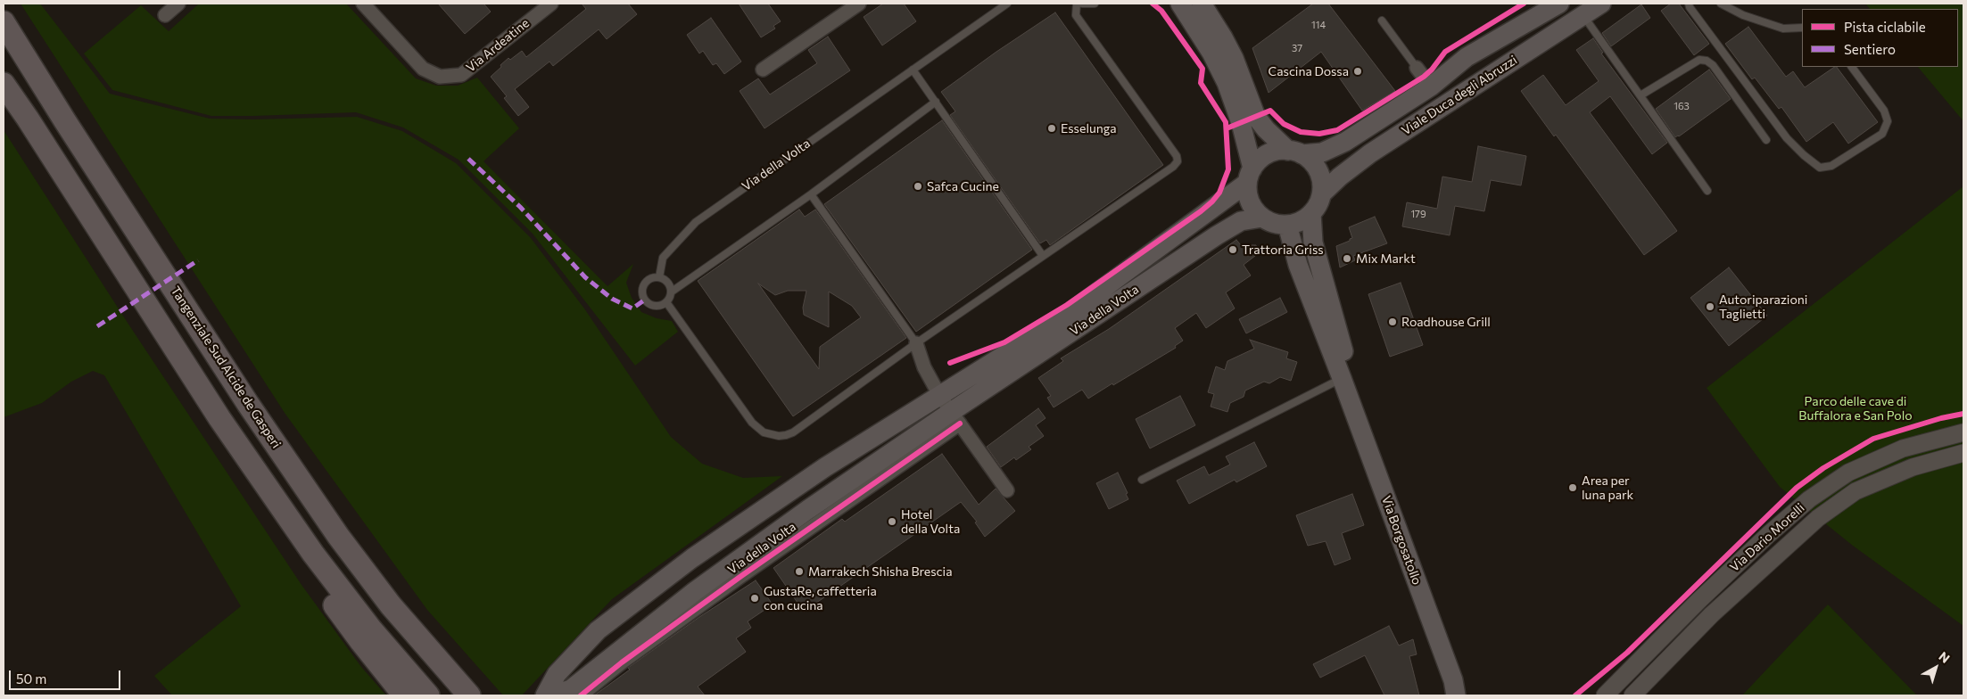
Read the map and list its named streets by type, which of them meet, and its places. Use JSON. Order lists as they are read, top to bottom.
{
  "streets": {
    "highway": ["Tangenziale Sud Alcide de Gasperi"],
    "main road": ["Viale Duca degli Abruzzi", "Via della Volta", "Via Borgosatollo"],
    "street": ["Via Ardeatine", "Via Dario Morelli"]
  },
  "crossings": [
    ["Viale Duca degli Abruzzi", "Via della Volta"],
    ["Viale Duca degli Abruzzi", "Via Borgosatollo"],
    ["Via della Volta", "Via Borgosatollo"]
  ],
  "parks": ["Parco delle cave di Buffalora e San Polo"],
  "places": [
    "Cascina Dossa",
    "Esselunga",
    "Safca Cucine",
    "Trattoria Griss",
    "Mix Markt",
    "Autoriparazioni Taglietti",
    "Roadhouse Grill",
    "Area per luna park",
    "Hotel della Volta",
    "Marrakech Shisha Brescia",
    "GustaRe, caffetteria con cucina"
  ],
  "house_numbers": [
    "114",
    "37",
    "163",
    "179"
  ],
  "legend": ["Pista ciclabile", "Sentiero"],
  "scale_bar": "50 m",
  "north": "top right"
}
